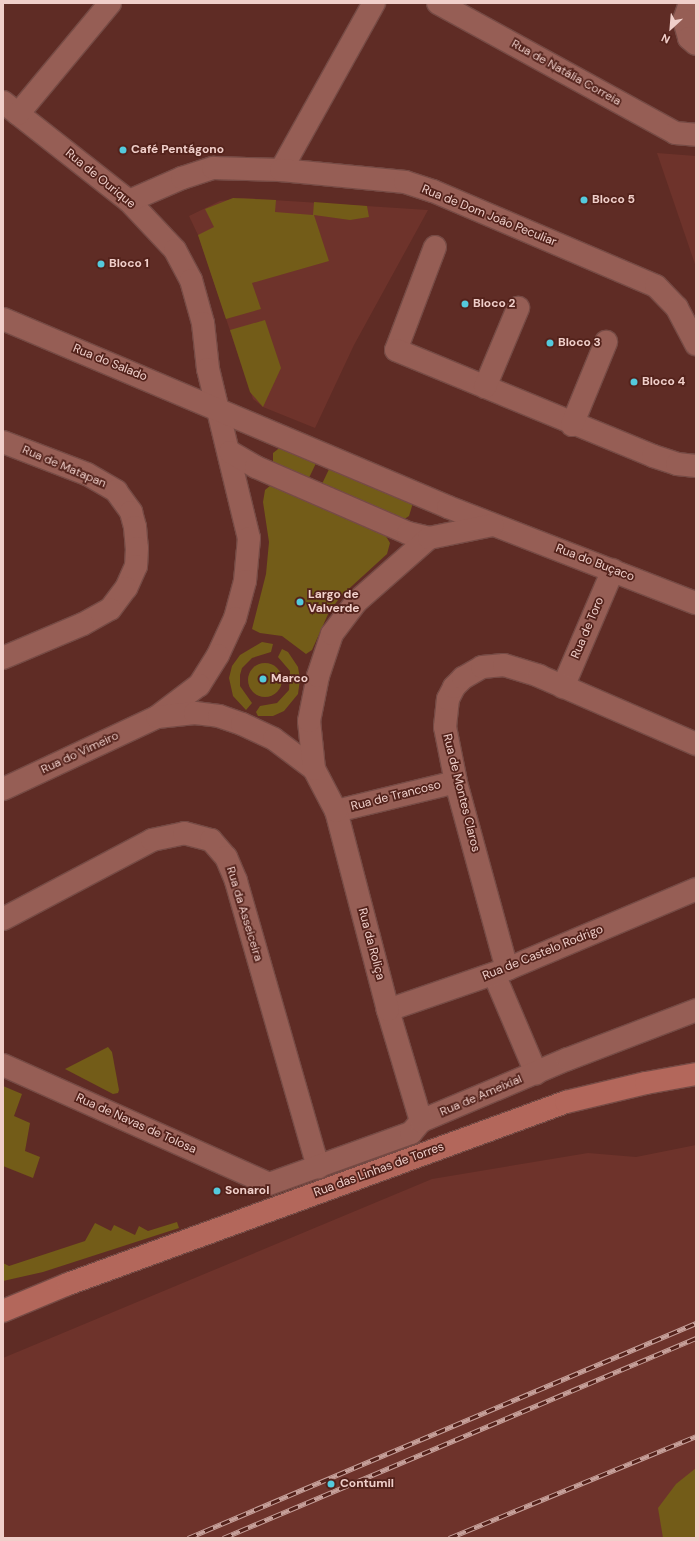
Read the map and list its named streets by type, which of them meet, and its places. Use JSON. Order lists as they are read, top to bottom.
{
  "streets": {
    "main road": ["Rua das Linhas de Torres"],
    "street": [
      "Rua de Natália Correia",
      "Rua de Ourique",
      "Rua de Dom João Peculiar",
      "Rua do Salado",
      "Rua de Matapan",
      "Rua do Buçaco",
      "Rua de Toro",
      "Rua do Vimeiro",
      "Rua de Montes Claros",
      "Rua de Trancoso",
      "Rua da Asseiceira",
      "Rua da Roliça",
      "Rua de Castelo Rodrigo",
      "Rua de Ameixial",
      "Rua de Navas de Tolosa"
    ]
  },
  "crossings": [
    ["Rua de Ourique", "Rua de Dom João Peculiar"],
    ["Rua de Ourique", "Rua do Salado"],
    ["Rua do Buçaco", "Rua de Toro"],
    ["Rua de Toro", "Rua de Montes Claros"],
    ["Rua de Montes Claros", "Rua de Trancoso"],
    ["Rua de Montes Claros", "Rua de Castelo Rodrigo"],
    ["Rua de Montes Claros", "Rua de Ameixial"],
    ["Rua de Trancoso", "Rua da Roliça"],
    ["Rua da Asseiceira", "Rua de Ameixial"],
    ["Rua da Roliça", "Rua de Castelo Rodrigo"],
    ["Rua da Roliça", "Rua de Ameixial"],
    ["Rua de Ameixial", "Rua de Navas de Tolosa"]
  ],
  "places": [
    "Café Pentágono",
    "Bloco 5",
    "Bloco 1",
    "Bloco 2",
    "Bloco 3",
    "Bloco 4",
    "Largo de Valverde",
    "Marco",
    "Sonarol",
    "Contumil"
  ],
  "north": "bottom left"
}
